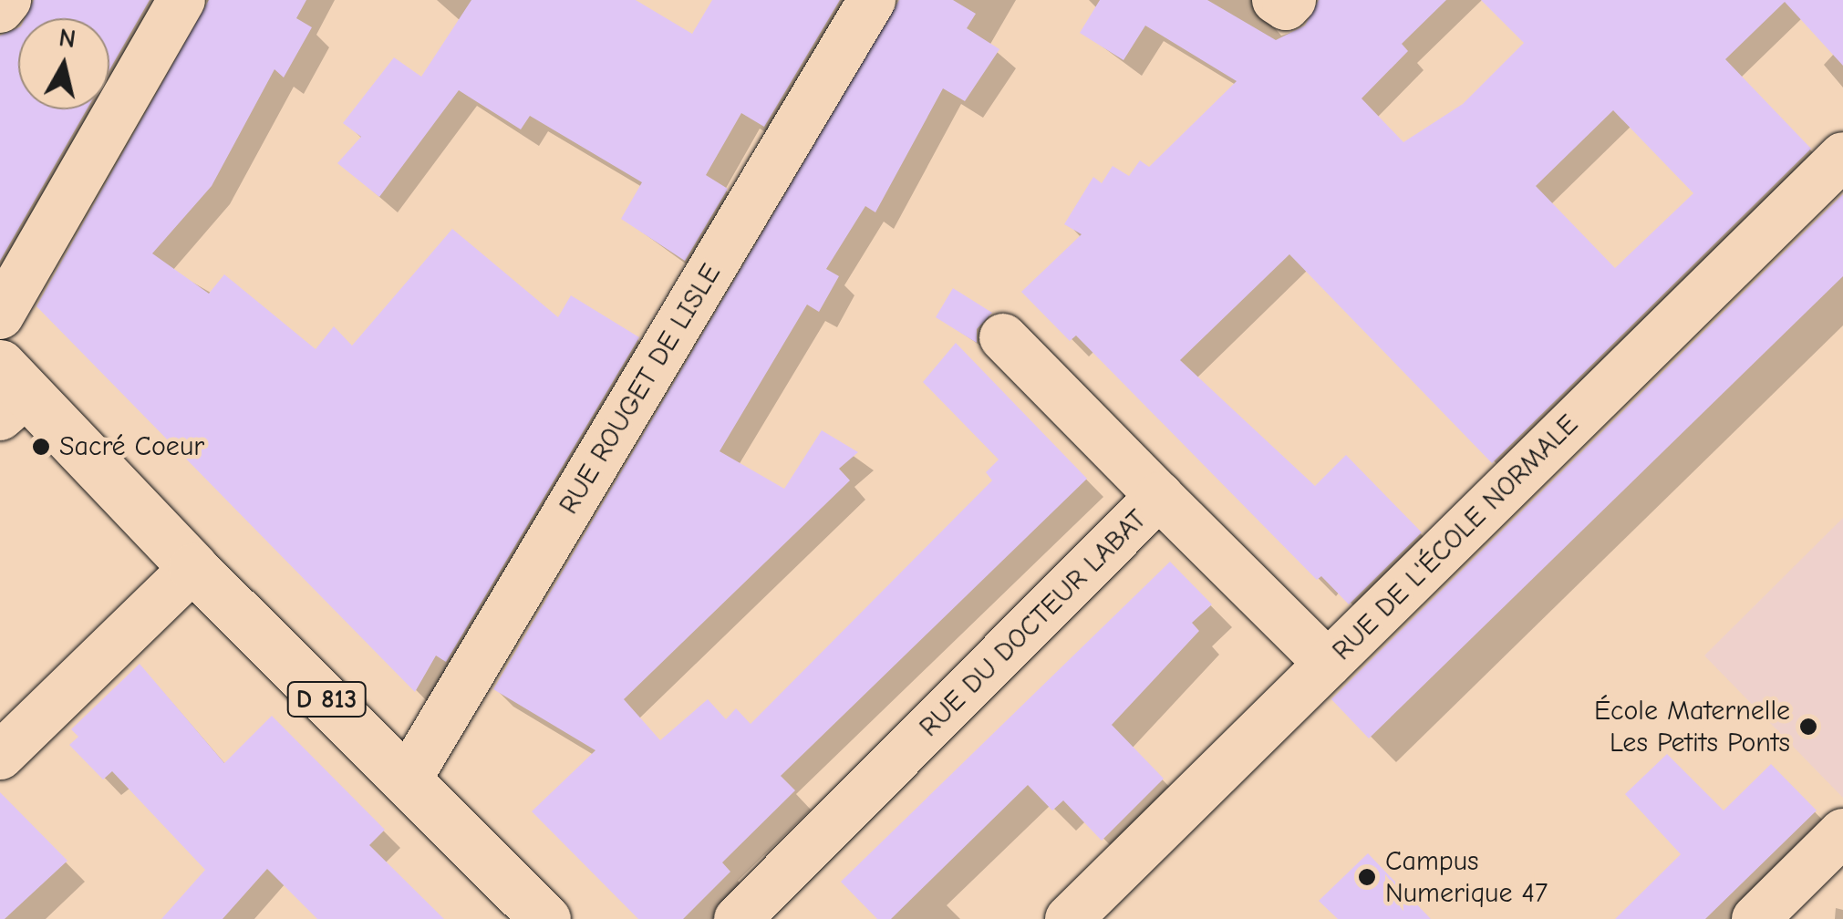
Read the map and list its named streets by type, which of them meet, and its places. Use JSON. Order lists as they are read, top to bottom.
{
  "streets": {
    "main road": ["D 813"],
    "street": ["RUE ROUGET DE LISLE", "RUE DE L'ÉCOLE NORMALE", "RUE DU DOCTEUR LABAT"]
  },
  "crossings": [
    ["RUE ROUGET DE LISLE", "D 813"],
    ["RUE DE L'ÉCOLE NORMALE", "RUE DU DOCTEUR LABAT"]
  ],
  "places": ["Sacré Coeur", "École Maternelle Les Petits Ponts", "Campus Numerique 47"],
  "north": "top"
}
